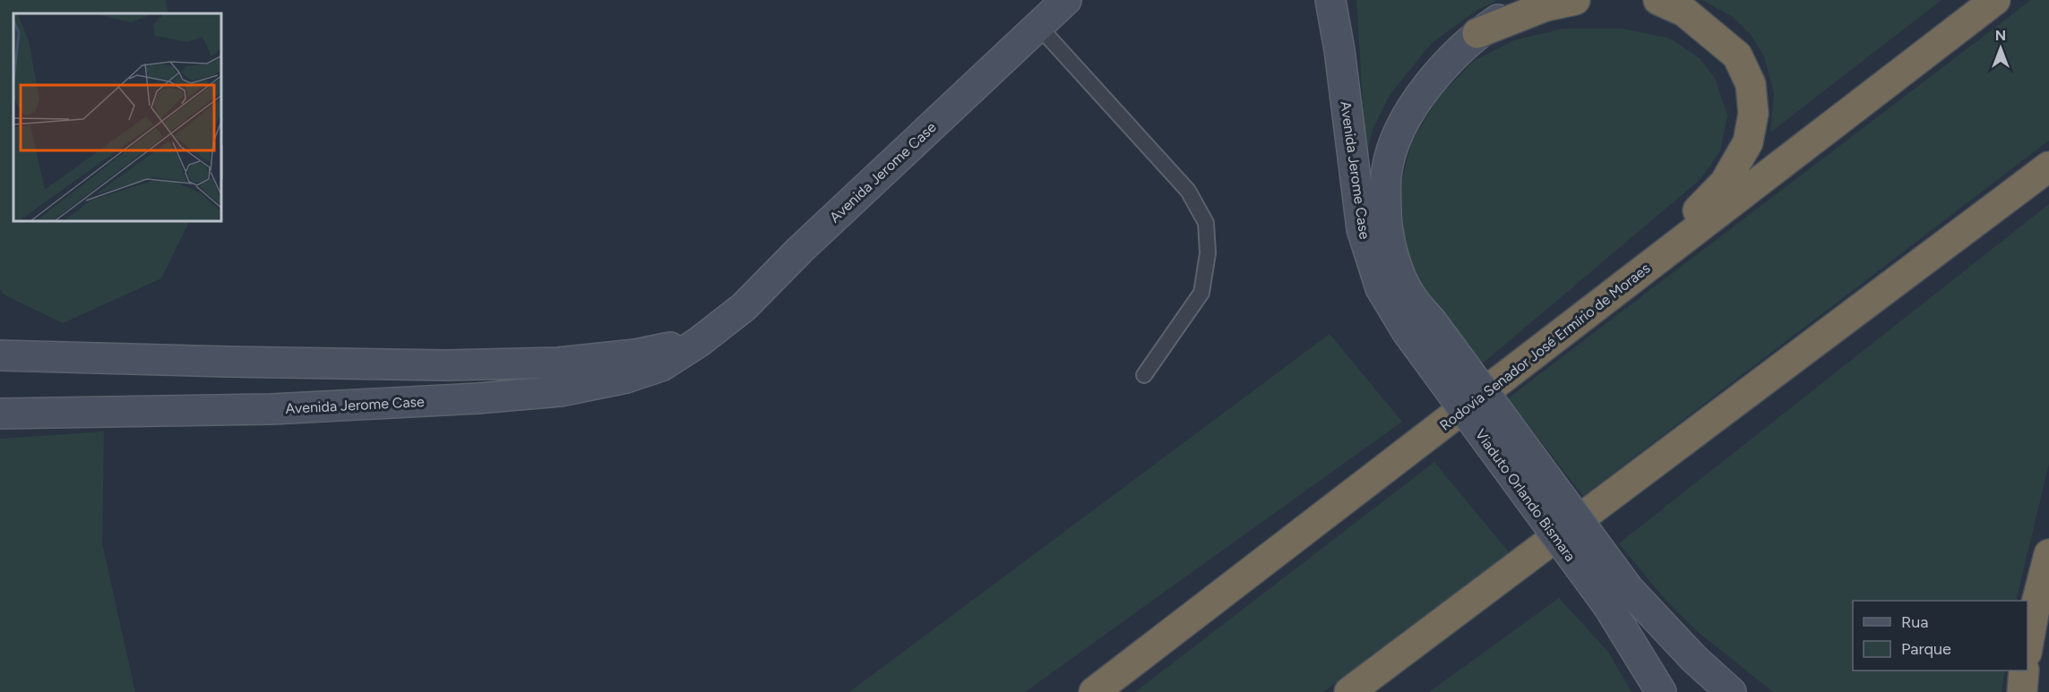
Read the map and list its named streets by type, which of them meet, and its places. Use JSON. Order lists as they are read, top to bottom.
{
  "streets": {
    "highway": ["Rodovia Senador José Ermírio de Moraes"],
    "main road": ["Avenida Jerome Case"]
  },
  "legend": ["Rua", "Parque"],
  "north": "top"
}
